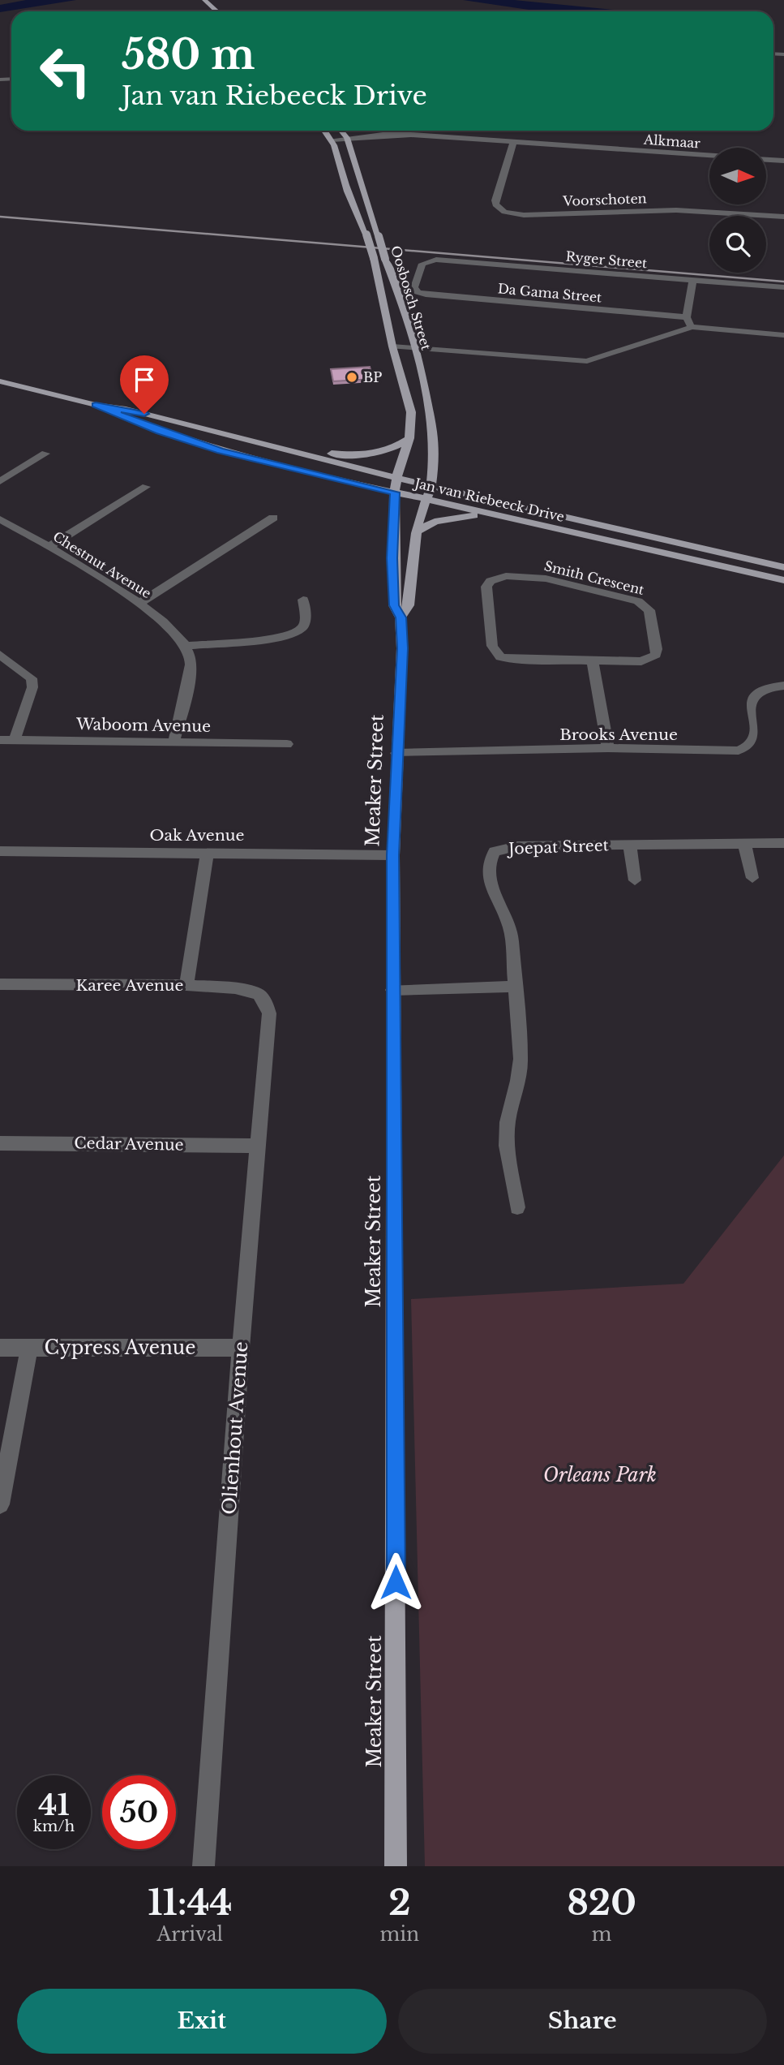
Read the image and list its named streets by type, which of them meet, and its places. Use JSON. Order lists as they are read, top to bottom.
{
  "streets": {
    "main road": ["Oosbosch Street", "Jan van Riebeeck Drive", "Meaker Street"],
    "street": [
      "Alkmaar",
      "Voorschoten",
      "Ryger Street",
      "Da Gama Street",
      "Chestnut Avenue",
      "Smith Crescent",
      "Waboom Avenue",
      "Brooks Avenue",
      "Oak Avenue",
      "Joepat Street",
      "Karee Avenue",
      "Cedar Avenue",
      "Cypress Avenue",
      "Olienhout Avenue"
    ]
  },
  "crossings": [
    ["Alkmaar", "Voorschoten"],
    ["Alkmaar", "Oosbosch Street"],
    ["Ryger Street", "Da Gama Street"],
    ["Oosbosch Street", "Jan van Riebeeck Drive"],
    ["Oosbosch Street", "Meaker Street"],
    ["Jan van Riebeeck Drive", "Meaker Street"],
    ["Brooks Avenue", "Meaker Street"],
    ["Meaker Street", "Oak Avenue"],
    ["Karee Avenue", "Olienhout Avenue"],
    ["Cedar Avenue", "Olienhout Avenue"],
    ["Cypress Avenue", "Olienhout Avenue"]
  ],
  "parks": ["Orleans Park"],
  "places": ["BP"],
  "north": "right",
  "page": {
    "turn": ["580 m", "Jan van Riebeeck Drive"],
    "speed": "41 km/h",
    "limit": "50",
    "eta": [
      "11:44",
      "Arrival",
      "2",
      "min",
      "820",
      "m"
    ],
    "buttons": ["Exit", "Share"]
  }
}
